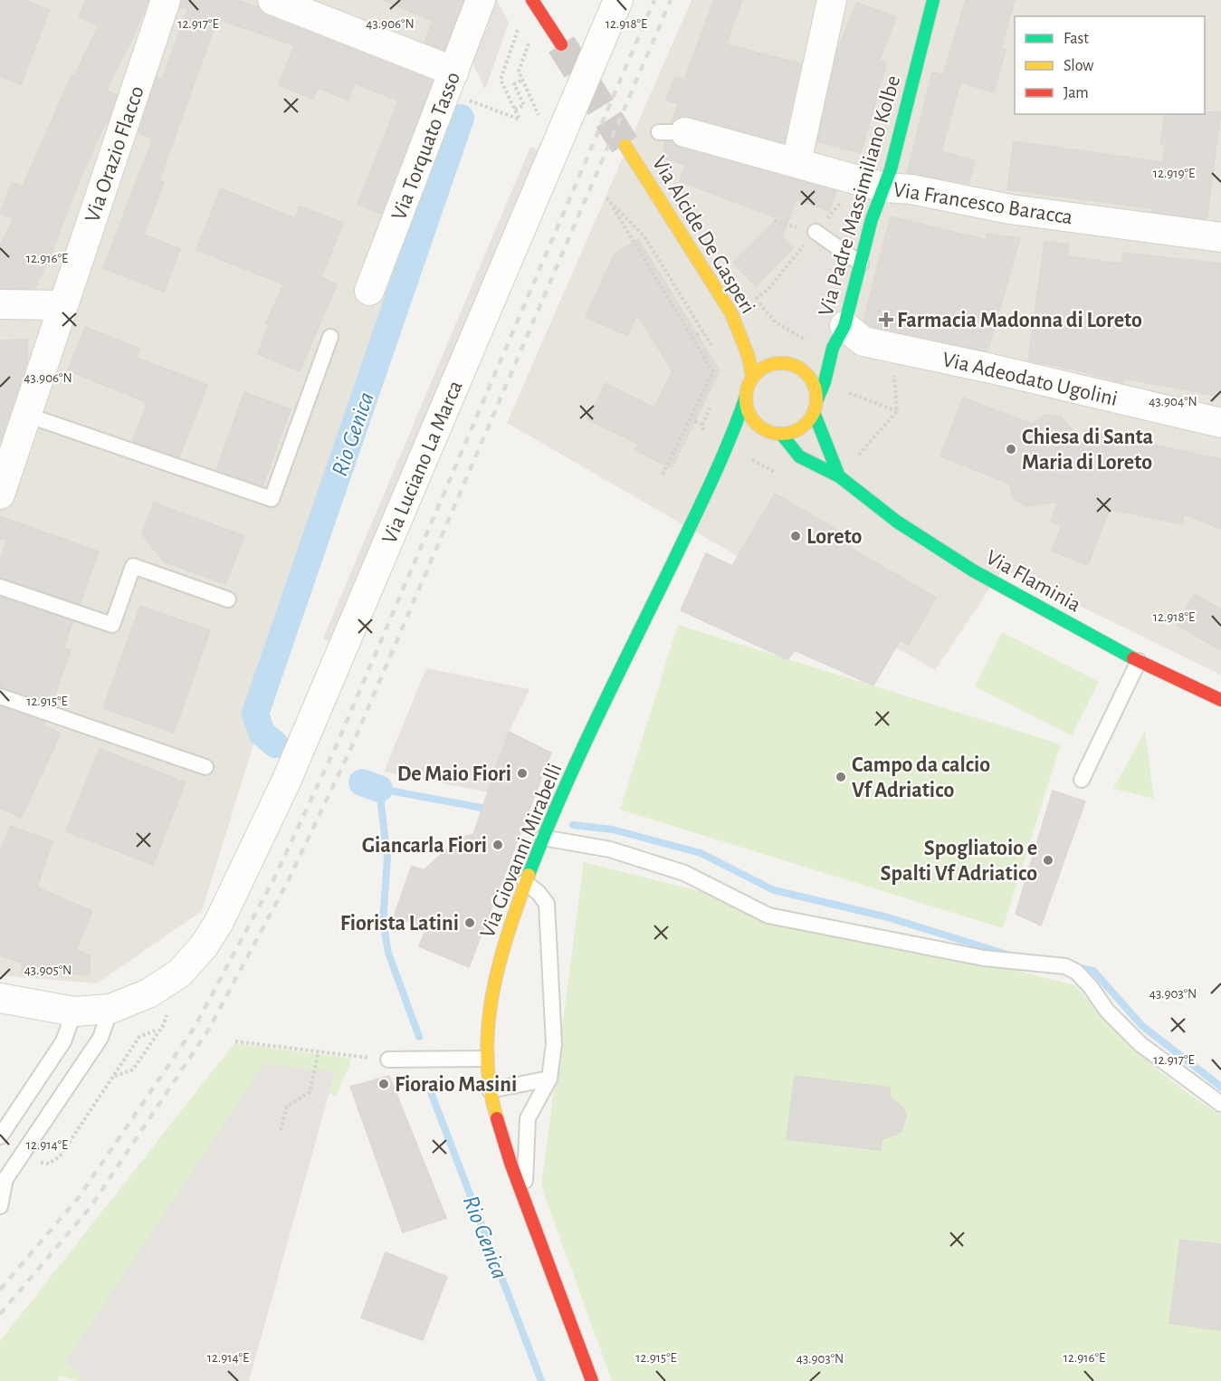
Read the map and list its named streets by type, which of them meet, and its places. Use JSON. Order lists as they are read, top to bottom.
{
  "streets": {
    "street": [
      "Via Torquato Tasso",
      "Via Orazio Flacco",
      "Via Padre Massimiliano Kolbe",
      "Via Francesco Baracca",
      "Via Alcide De Gasperi",
      "Via Adeodato Ugolini",
      "Via Luciano La Marca",
      "Via Flaminia",
      "Via Giovanni Mirabelli"
    ]
  },
  "crossings": [
    ["Via Padre Massimiliano Kolbe", "Via Francesco Baracca"],
    ["Via Padre Massimiliano Kolbe", "Via Alcide De Gasperi"],
    ["Via Padre Massimiliano Kolbe", "Via Adeodato Ugolini"],
    ["Via Padre Massimiliano Kolbe", "Via Flaminia"],
    ["Via Padre Massimiliano Kolbe", "Via Giovanni Mirabelli"],
    ["Via Alcide De Gasperi", "Via Flaminia"],
    ["Via Alcide De Gasperi", "Via Giovanni Mirabelli"],
    ["Via Flaminia", "Via Giovanni Mirabelli"]
  ],
  "water": ["Rio Genica"],
  "places": {
    "health": ["Farmacia Madonna di Loreto"],
    "other": [
      "Chiesa di Santa Maria di Loreto",
      "Loreto",
      "De Maio Fiori",
      "Campo da calcio Vf Adriatico",
      "Giancarla Fiori",
      "Spogliatoio e Spalti Vf Adriatico",
      "Fiorista Latini",
      "Fioraio Masini"
    ]
  },
  "legend": ["Fast", "Slow", "Jam"],
  "coordinates": [
    "43.906°N",
    "12.917°E",
    "12.918°E",
    "12.919°E",
    "12.916°E",
    "43.904°N",
    "12.915°E",
    "43.905°N",
    "43.903°N",
    "12.914°E"
  ]
}
